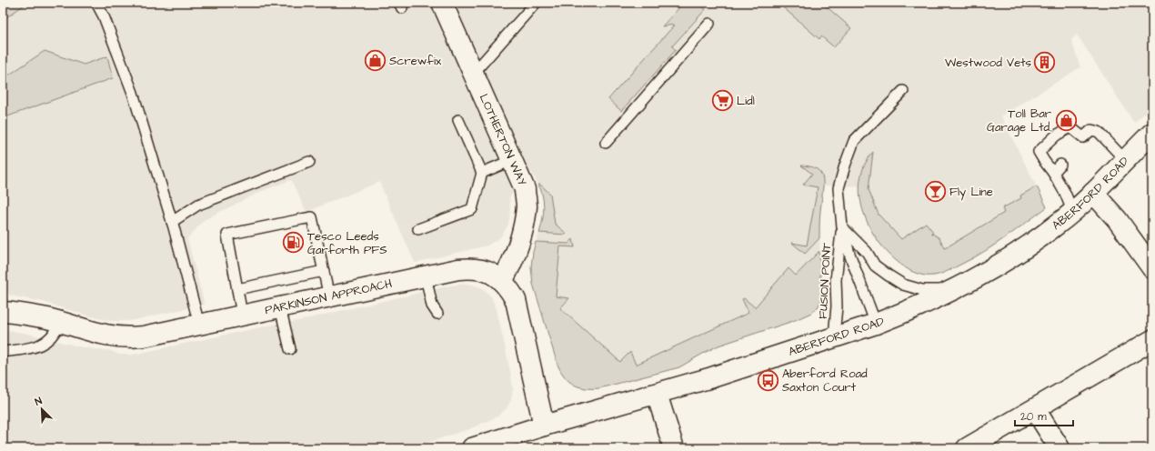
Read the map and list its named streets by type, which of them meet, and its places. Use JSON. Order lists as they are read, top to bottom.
{
  "streets": {
    "street": ["LOTHERTON WAY", "ABERFORD ROAD", "PARKINSON APPROACH"],
    "lane": ["FUSION POINT"]
  },
  "crossings": [
    ["LOTHERTON WAY", "PARKINSON APPROACH"],
    ["ABERFORD ROAD", "FUSION POINT"],
    ["ABERFORD ROAD", "PARKINSON APPROACH"]
  ],
  "places": {
    "shop": ["Screwfix", "Toll Bar Garage Ltd."],
    "building": ["Westwood Vets"],
    "supermarket": ["Lidl"],
    "bar": ["Fly Line"],
    "fuel station": ["Tesco Leeds Garforth PFS"],
    "bus stop": ["Aberford Road Saxton Court"]
  },
  "scale_bar": "20 m",
  "north": "top left"
}
